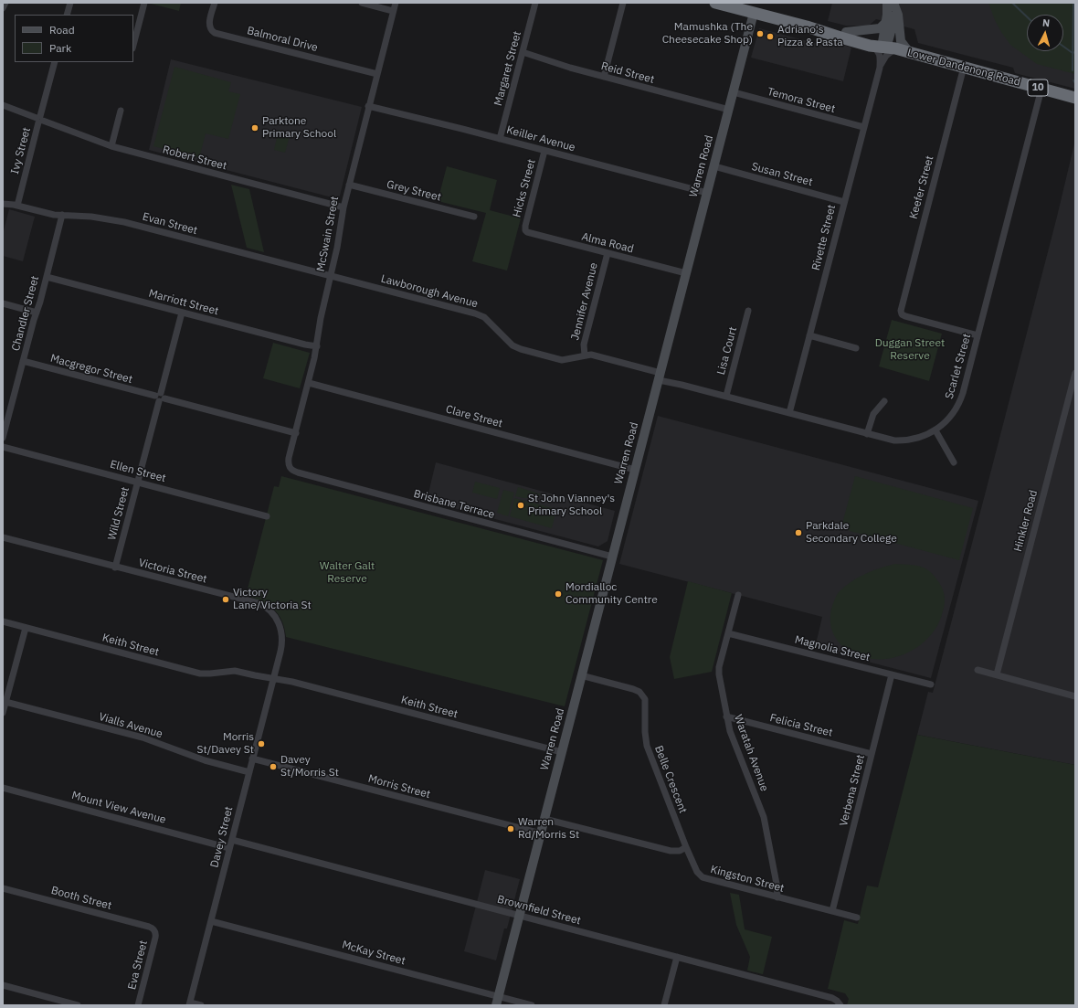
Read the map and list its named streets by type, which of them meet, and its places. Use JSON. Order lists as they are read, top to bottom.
{
  "streets": {
    "highway": ["Lower Dandenong Road", "10"],
    "street": [
      "Balmoral Drive",
      "Margaret Street",
      "Reid Street",
      "Temora Street",
      "Keiller Avenue",
      "Ivy Street",
      "Robert Street",
      "Warren Road",
      "Susan Street",
      "Keefer Street",
      "Hicks Street",
      "Grey Street",
      "Evan Street",
      "McSwain Street",
      "Rivette Street",
      "Alma Road",
      "Lawborough Avenue",
      "Jennifer Avenue",
      "Marriott Street",
      "Chandler Street",
      "Lisa Court",
      "Scarlet Street",
      "Macgregor Street",
      "Clare Street",
      "Ellen Street",
      "Brisbane Terrace",
      "Wild Street",
      "Hinkler Road",
      "Victoria Street",
      "Keith Street",
      "Magnolia Street",
      "Vialls Avenue",
      "Felicia Street",
      "Waratah Avenue",
      "Belle Crescent",
      "Morris Street",
      "Verbena Street",
      "Mount View Avenue",
      "Davey Street",
      "Kingston Street",
      "Booth Street",
      "Brownfield Street",
      "McKay Street",
      "Eva Street"
    ]
  },
  "crossings": [
    ["Balmoral Drive", "McSwain Street"],
    ["Lower Dandenong Road", "Warren Road"],
    ["Lower Dandenong Road", "Keefer Street"],
    ["Lower Dandenong Road", "Rivette Street"],
    ["Lower Dandenong Road", "Scarlet Street"],
    ["Margaret Street", "Reid Street"],
    ["Margaret Street", "Keiller Avenue"],
    ["Reid Street", "Warren Road"],
    ["Temora Street", "Warren Road"],
    ["Temora Street", "Rivette Street"],
    ["Keiller Avenue", "Warren Road"],
    ["Keiller Avenue", "Hicks Street"],
    ["Keiller Avenue", "McSwain Street"],
    ["Ivy Street", "Robert Street"],
    ["Ivy Street", "Evan Street"],
    ["Robert Street", "McSwain Street"],
    ["Warren Road", "Susan Street"],
    ["Warren Road", "Alma Road"],
    ["Warren Road", "Lawborough Avenue"],
    ["Warren Road", "Scarlet Street"],
    ["Warren Road", "Clare Street"],
    ["Warren Road", "Brisbane Terrace"],
    ["Warren Road", "Keith Street"],
    ["Warren Road", "Belle Crescent"],
    ["Warren Road", "Morris Street"],
    ["Warren Road", "Brownfield Street"],
    ["Warren Road", "McKay Street"],
    ["Susan Street", "Rivette Street"],
    ["Keefer Street", "Scarlet Street"],
    ["Hicks Street", "Alma Road"],
    ["Grey Street", "McSwain Street"],
    ["Evan Street", "McSwain Street"],
    ["Evan Street", "Lawborough Avenue"],
    ["Evan Street", "Chandler Street"],
    ["McSwain Street", "Lawborough Avenue"],
    ["McSwain Street", "Marriott Street"],
    ["McSwain Street", "Macgregor Street"],
    ["McSwain Street", "Clare Street"],
    ["McSwain Street", "Brisbane Terrace"],
    ["Rivette Street", "Scarlet Street"],
    ["Alma Road", "Jennifer Avenue"],
    ["Lawborough Avenue", "Jennifer Avenue"],
    ["Lawborough Avenue", "Scarlet Street"],
    ["Marriott Street", "Chandler Street"],
    ["Marriott Street", "Wild Street"],
    ["Chandler Street", "Macgregor Street"],
    ["Lisa Court", "Scarlet Street"],
    ["Macgregor Street", "Wild Street"],
    ["Ellen Street", "Wild Street"],
    ["Wild Street", "Victoria Street"],
    ["Victoria Street", "Keith Street"],
    ["Victoria Street", "Davey Street"],
    ["Keith Street", "Davey Street"],
    ["Magnolia Street", "Waratah Avenue"],
    ["Magnolia Street", "Verbena Street"],
    ["Vialls Avenue", "Davey Street"],
    ["Felicia Street", "Waratah Avenue"],
    ["Felicia Street", "Verbena Street"],
    ["Waratah Avenue", "Kingston Street"],
    ["Belle Crescent", "Kingston Street"],
    ["Morris Street", "Davey Street"],
    ["Verbena Street", "Kingston Street"],
    ["Mount View Avenue", "Davey Street"],
    ["Davey Street", "Brownfield Street"],
    ["Davey Street", "McKay Street"],
    ["Booth Street", "Eva Street"]
  ],
  "parks": ["Duggan Street Reserve", "Walter Galt Reserve"],
  "places": [
    "Mamushka (The Cheesecake Shop)",
    "Adriano's Pizza & Pasta",
    "Parktone Primary School",
    "St John Vianney's Primary School",
    "Parkdale Secondary College",
    "Mordialloc Community Centre",
    "Victory Lane/Victoria St",
    "Morris St/Davey St",
    "Davey St/Morris St",
    "Warren Rd/Morris St"
  ],
  "legend": ["Road", "Park"],
  "north": "top"
}
